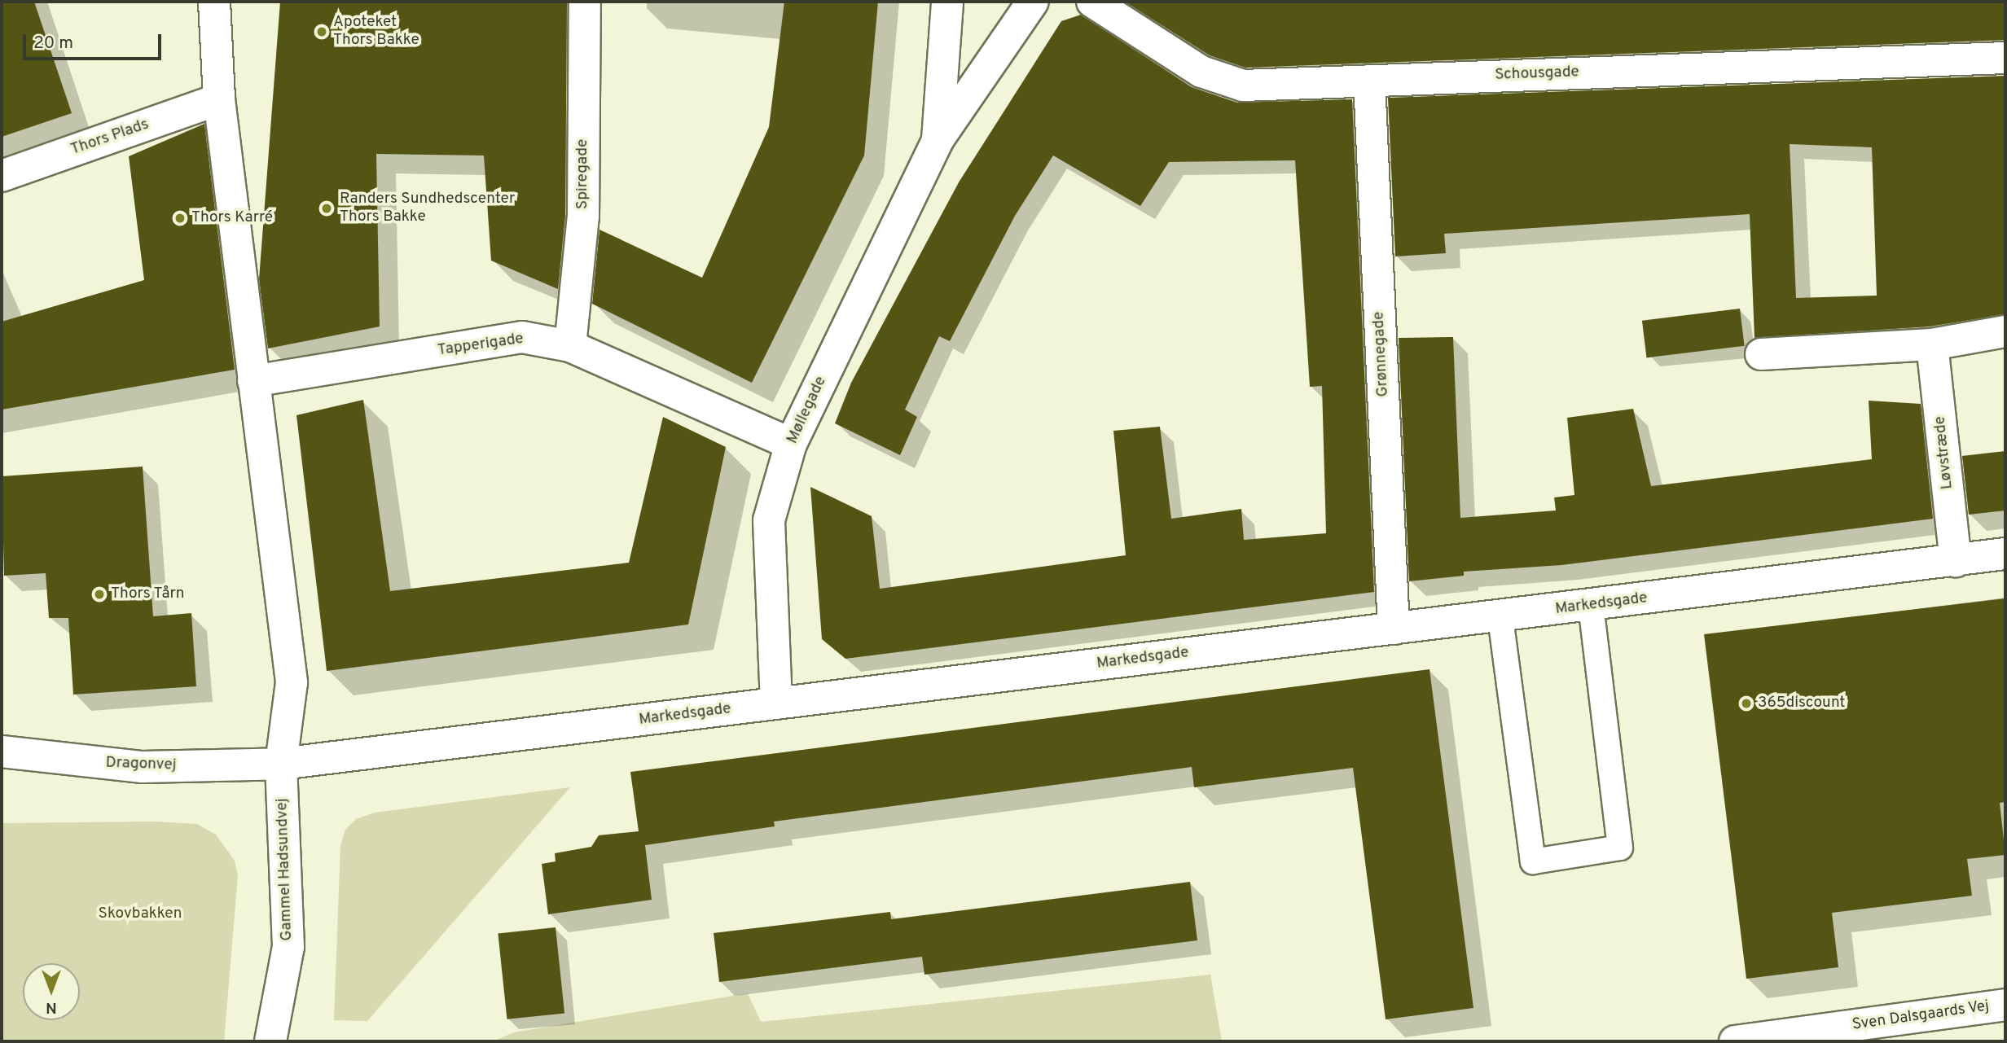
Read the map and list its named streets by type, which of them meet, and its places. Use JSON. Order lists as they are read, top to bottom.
{
  "streets": {
    "street": [
      "Schousgade",
      "Thors Plads",
      "Spiregade",
      "Tapperigade",
      "Grønnegade",
      "Møllegade",
      "Løvstræde",
      "Markedsgade",
      "Dragonvej",
      "Gammel Hadsundvej",
      "Sven Dalsgaards Vej"
    ]
  },
  "crossings": [
    ["Schousgade", "Grønnegade"],
    ["Spiregade", "Tapperigade"],
    ["Tapperigade", "Møllegade"],
    ["Grønnegade", "Markedsgade"],
    ["Møllegade", "Markedsgade"],
    ["Løvstræde", "Markedsgade"],
    ["Markedsgade", "Dragonvej"],
    ["Markedsgade", "Gammel Hadsundvej"],
    ["Dragonvej", "Gammel Hadsundvej"]
  ],
  "parks": ["Skovbakken"],
  "places": [
    "Apoteket Thors Bakke",
    "Randers Sundhedscenter Thors Bakke",
    "Thors Karré",
    "Thors Tårn",
    "365discount"
  ],
  "scale_bar": "20 m",
  "north": "bottom"
}
